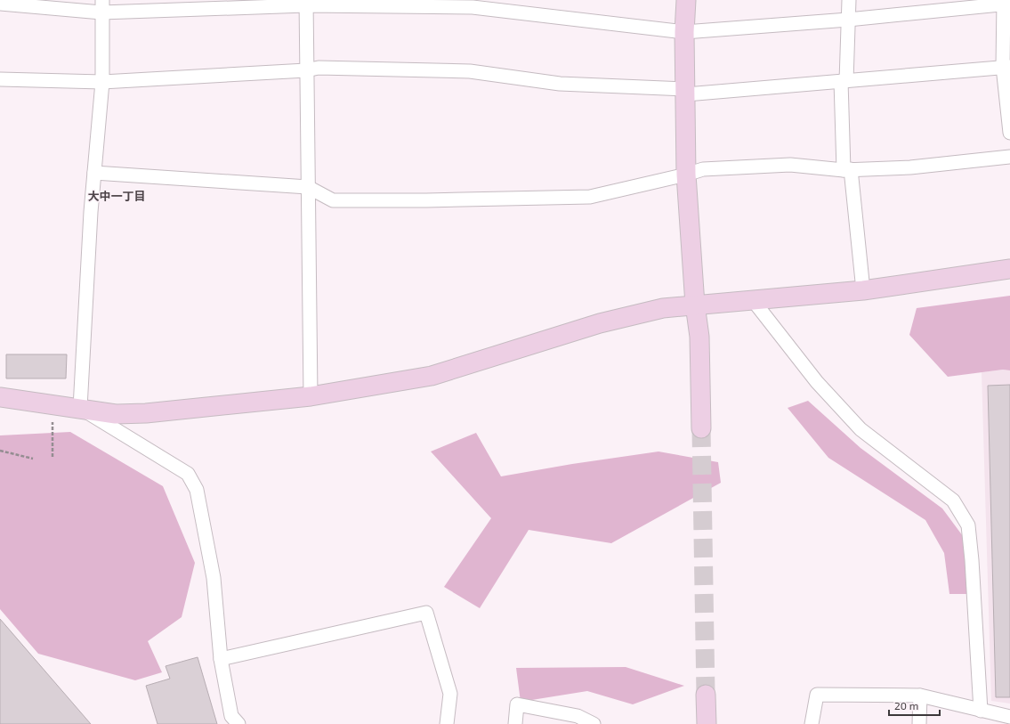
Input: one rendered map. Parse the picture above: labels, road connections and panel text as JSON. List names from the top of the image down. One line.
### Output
{"districts":["大中一丁目"],"scale_bar":"20 m"}
